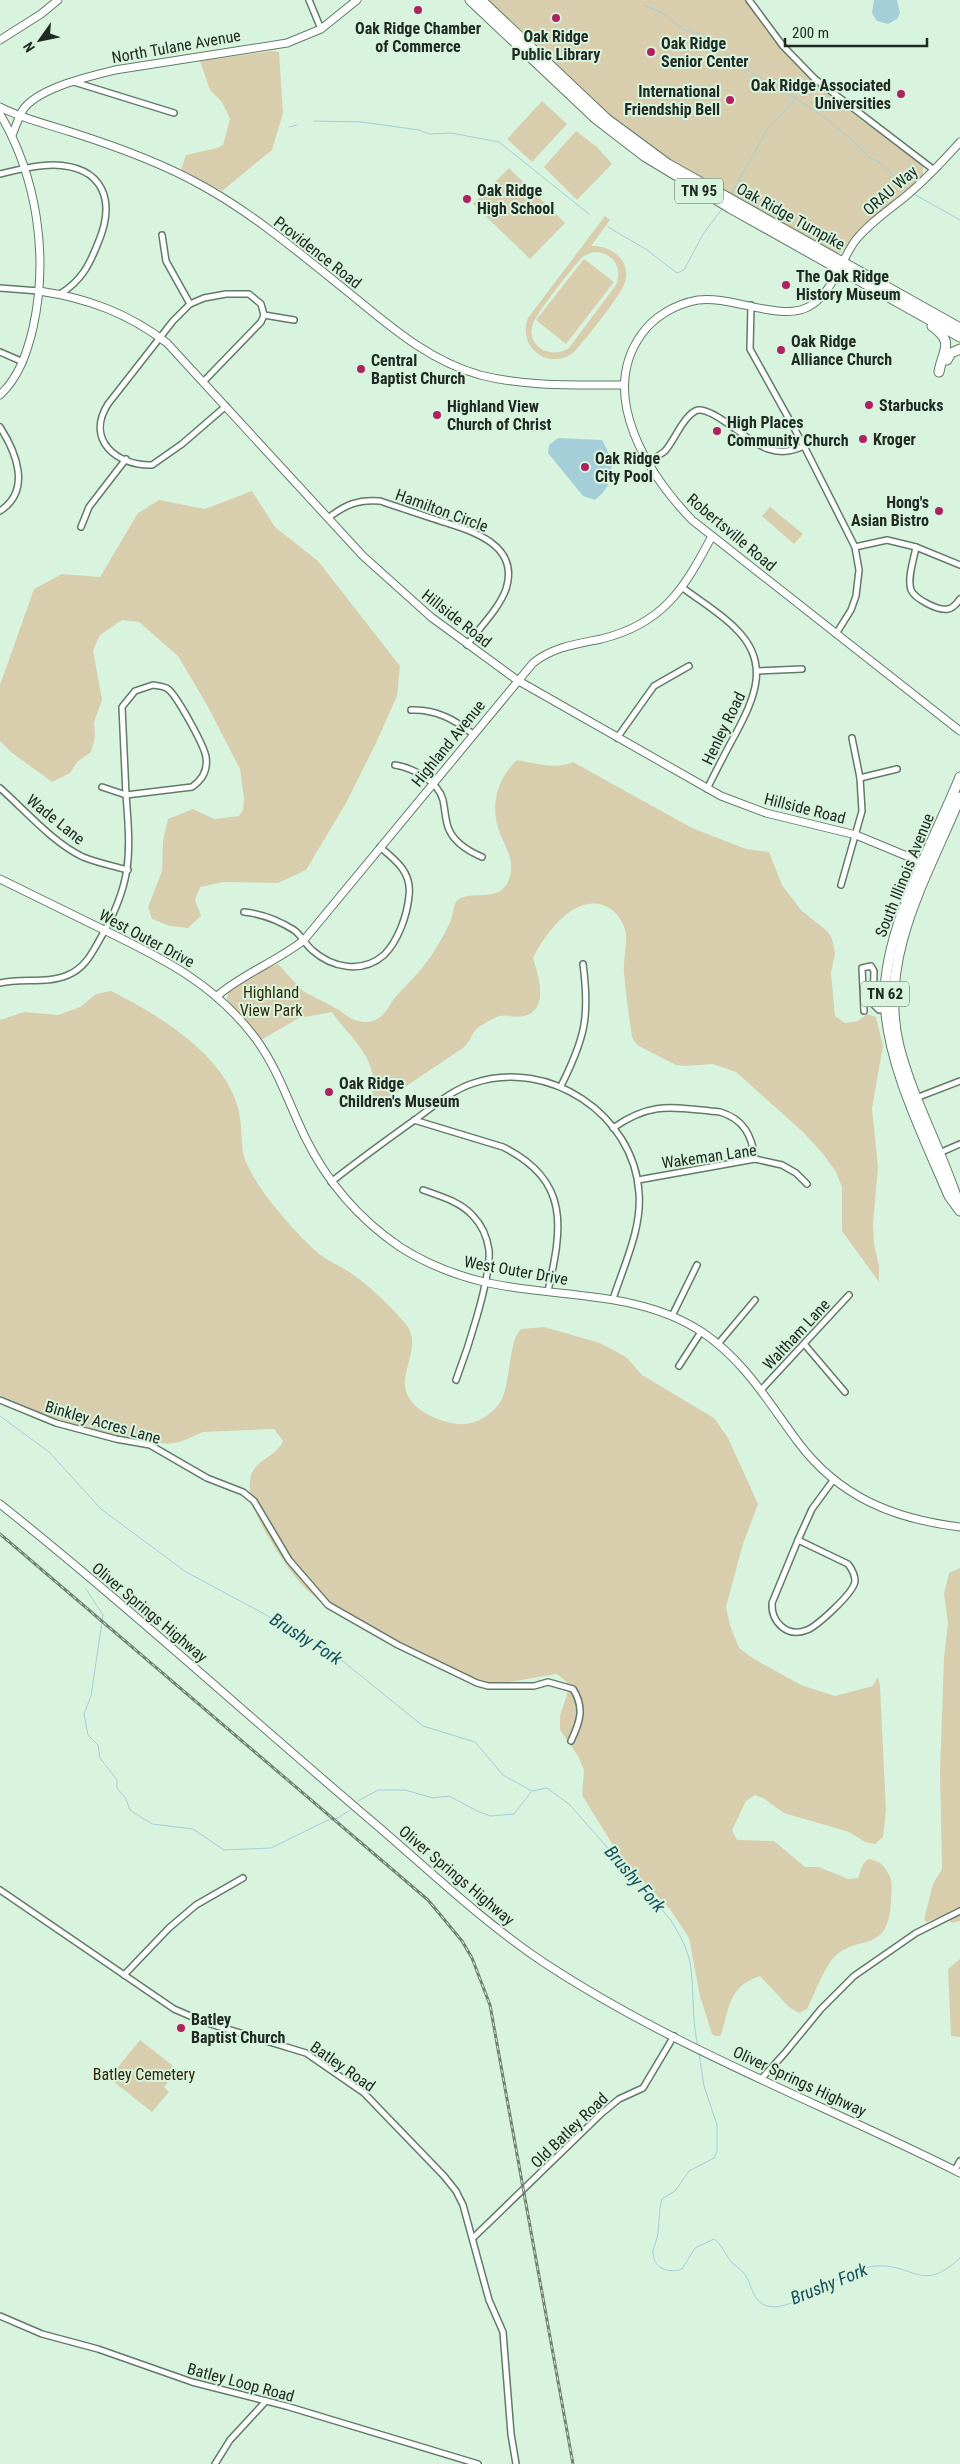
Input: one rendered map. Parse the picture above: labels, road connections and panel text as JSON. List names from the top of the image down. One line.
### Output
{"streets":{"highway":["TN 95","Oak Ridge Turnpike","South Illinois Avenue","TN 62"],"street":["North Tulane Avenue","ORAU Way","Providence Road","Hamilton Circle","Robertsville Road","Hillside Road","Henley Road","Highland Avenue","Wade Lane","West Outer Drive","Wakeman Lane","Waltham Lane","Binkley Acres Lane","Oliver Springs Highway","Batley Road","Old Batley Road","Batley Loop Road"]},"crossings":[["North Tulane Avenue","Providence Road"],["ORAU Way","Oak Ridge Turnpike"],["ORAU Way","Robertsville Road"],["Oak Ridge Turnpike","Robertsville Road"],["Providence Road","Robertsville Road"],["Hamilton Circle","Hillside Road"],["Robertsville Road","Highland Avenue"],["Hillside Road","Henley Road"],["Hillside Road","Highland Avenue"],["Hillside Road","South Illinois Avenue"],["Hillside Road","TN 62"],["Henley Road","Highland Avenue"],["Highland Avenue","West Outer Drive"],["South Illinois Avenue","TN 62"],["West Outer Drive","Waltham Lane"],["Oliver Springs Highway","Old Batley Road"],["Batley Road","Old Batley Road"]],"water":["Brushy Fork"],"parks":["Highland View Park","Batley Cemetery"],"places":["Oak Ridge Chamber of Commerce","Oak Ridge Public Library","Oak Ridge Senior Center","Oak Ridge Associated Universities","International Friendship Bell","Oak Ridge High School","The Oak Ridge History Museum","Oak Ridge Alliance Church","Central Baptist Church","Starbucks","Highland View Church of Christ","High Places Community Church","Kroger","Oak Ridge City Pool","Hong's Asian Bistro","Oak Ridge Children's Museum","Batley Baptist Church"],"scale_bar":"200 m","north":"bottom left"}
